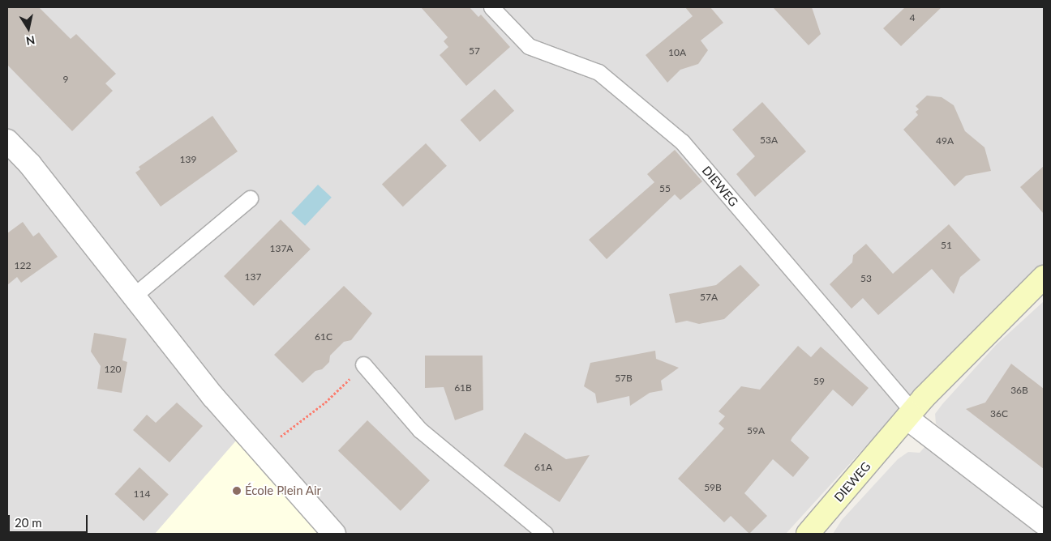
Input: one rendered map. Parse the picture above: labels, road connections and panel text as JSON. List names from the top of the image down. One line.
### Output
{"streets":{"street":["DIEWEG"]},"places":["École Plein Air"],"house_numbers":["4","57","10A","9","53A","49A","139","55","51","137A","122","137","53","57A","61C","120","57B","59","61B","36B","36C","59A","61A","59B","114"],"scale_bar":"20 m","north":"bottom"}
